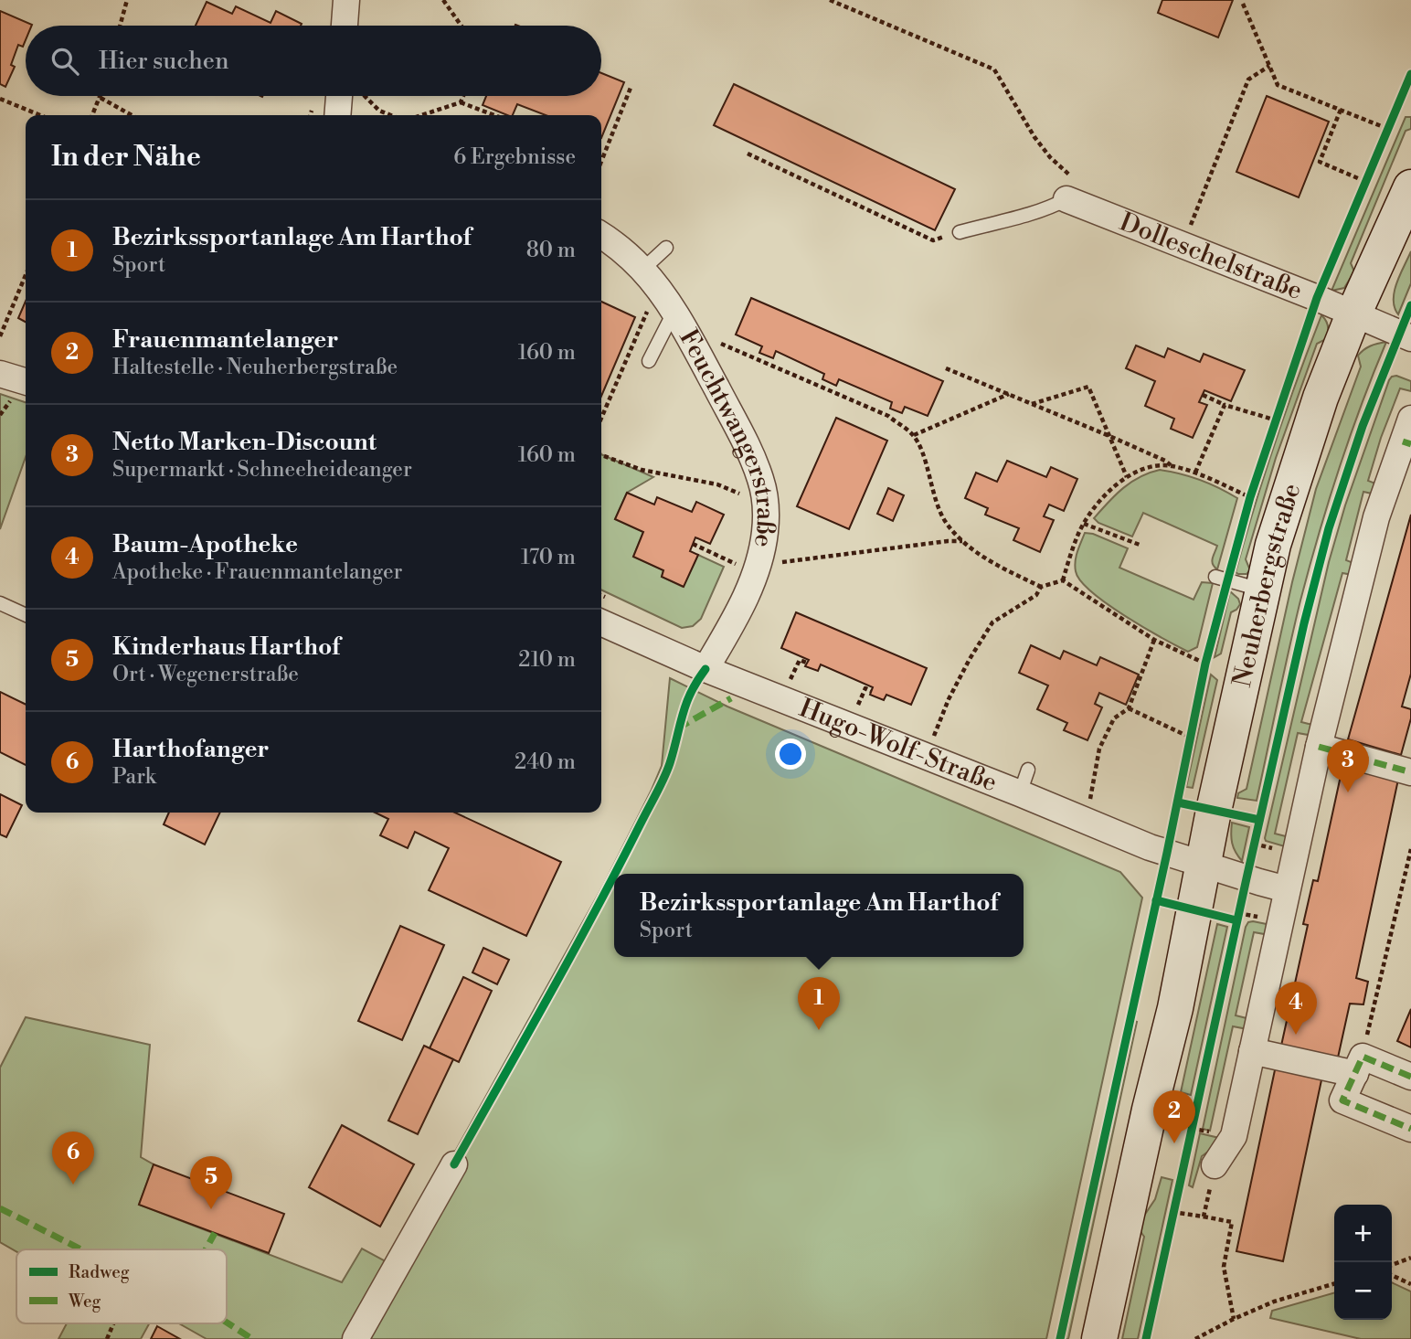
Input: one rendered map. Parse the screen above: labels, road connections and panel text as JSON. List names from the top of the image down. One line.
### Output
{"streets":{"main road":["Neuherbergstraße"],"street":["Dolleschelstraße","Feuchtwangerstraße","Hugo-Wolf-Straße"]},"crossings":[["Dolleschelstraße","Neuherbergstraße"],["Feuchtwangerstraße","Hugo-Wolf-Straße"],["Neuherbergstraße","Hugo-Wolf-Straße"]],"legend":["Radweg","Weg"],"page":{"search":"Hier suchen","heading":["In der Nähe","6 Ergebnisse"],"list":[{"mark":"1","name":"Bezirkssportanlage Am Harthof","note":"Sport","value":"80 m"},{"mark":"2","name":"Frauenmantelanger","note":"Haltestelle · Neuherbergstraße","value":"160 m"},{"mark":"3","name":"Netto Marken-Discount","note":"Supermarkt · Schneeheideanger","value":"160 m"},{"mark":"4","name":"Baum-Apotheke","note":"Apotheke · Frauenmantelanger","value":"170 m"},{"mark":"5","name":"Kinderhaus Harthof","note":"Ort · Wegenerstraße","value":"210 m"},{"mark":"6","name":"Harthofanger","note":"Park","value":"240 m"}],"pins":["3","1","4","2","6","5"],"popup":["Bezirkssportanlage Am Harthof","Sport"],"map_buttons":["+","−"]}}
